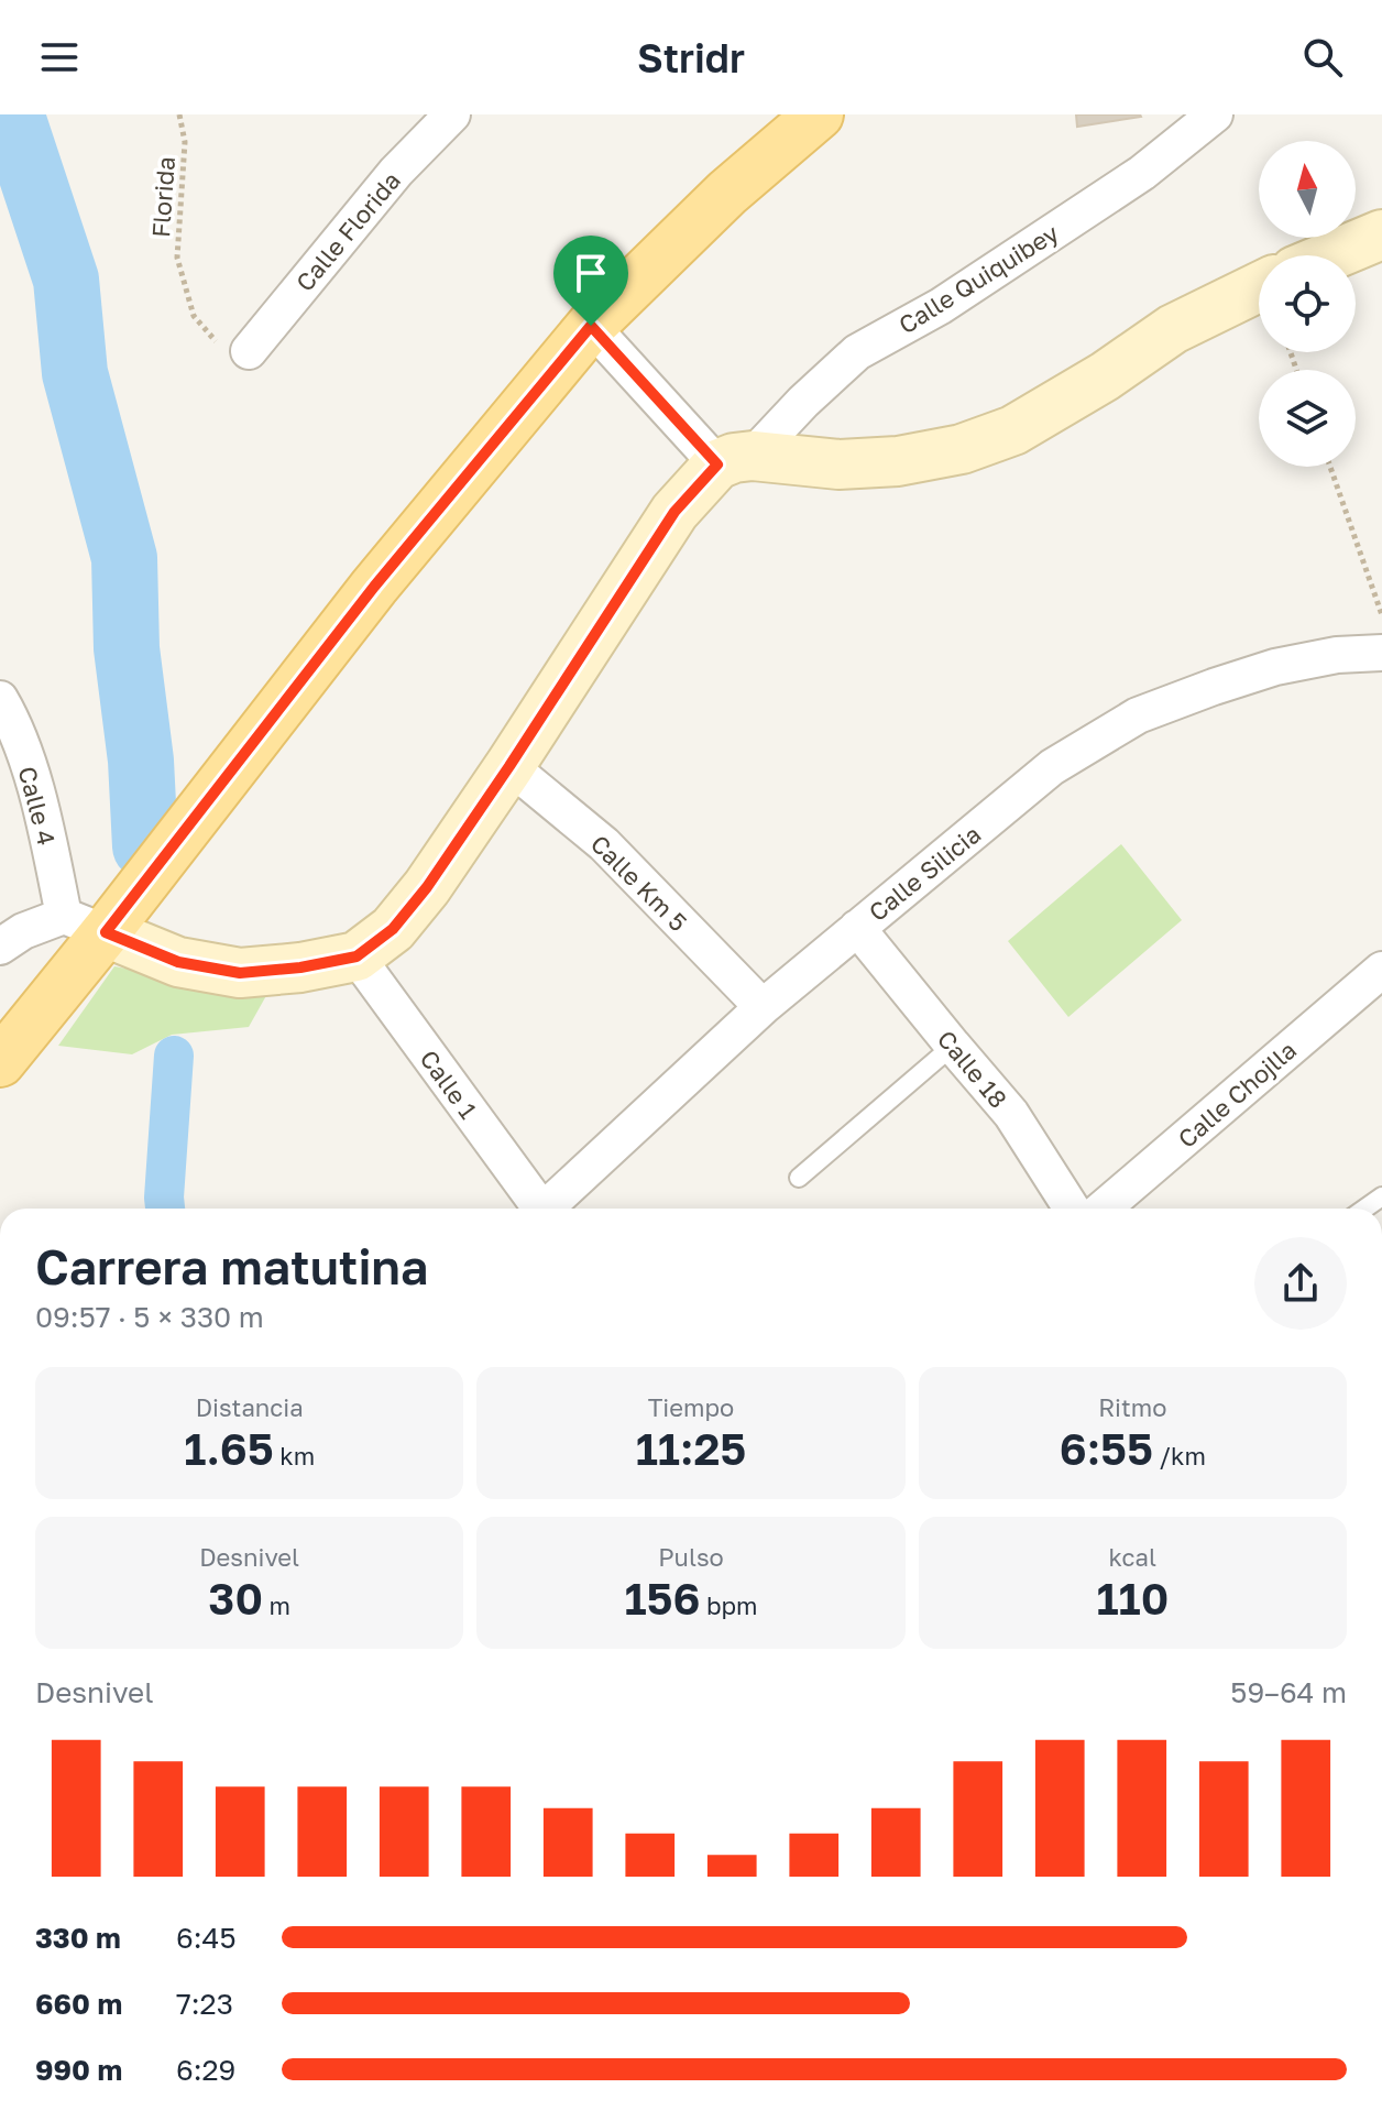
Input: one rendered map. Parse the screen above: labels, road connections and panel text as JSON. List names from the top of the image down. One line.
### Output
{"streets":{"street":["Calle Florida","Calle Quiquibey","Calle 4","Calle Silicia","Calle Km 5","Calle 18","Calle 1","Calle Chojlla"],"path":["Florida"]},"crossings":[["Florida","Calle Florida"],["Calle Silicia","Calle Km 5"],["Calle Silicia","Calle 18"]],"north":"top","page":{"header":"Stridr","heading":["Carrera matutina","09:57 · 5 × 330 m"],"stats":[["Distancia","1.65 km"],["Tiempo","11:25"],["Ritmo","6:55 /km"],["Desnivel","30 m"],["Pulso","156 bpm"],["kcal","110"]],"chart":["Desnivel","59–64 m"],"list":[{"name":"330 m","note":"6:45"},{"name":"660 m","note":"7:23"},{"name":"990 m","note":"6:29"}]}}
